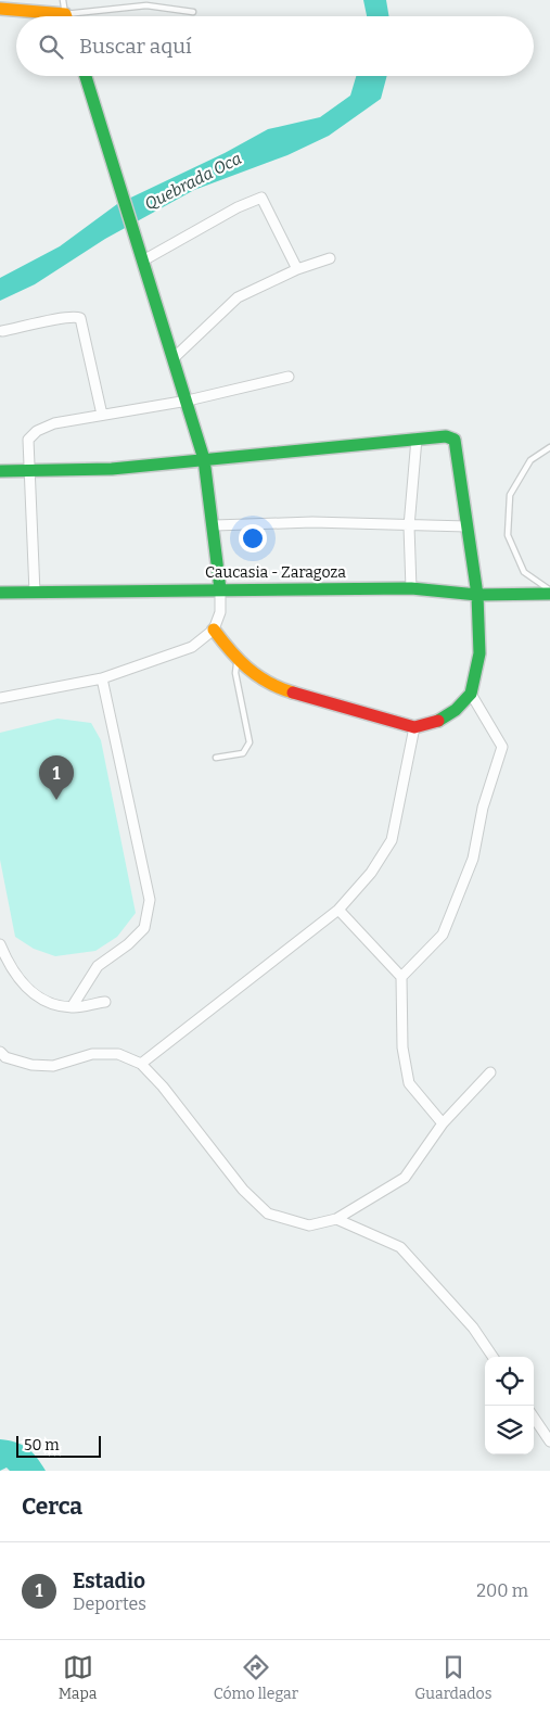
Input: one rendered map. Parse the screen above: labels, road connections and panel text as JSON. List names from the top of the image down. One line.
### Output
{"streets":{"street":["Caucasia - Zaragoza"]},"water":["Quebrada Oca"],"scale_bar":"50 m","page":{"search":"Buscar aquí","pins":"1","scale":"50 m","heading":"Cerca","list":[{"mark":"1","name":"Estadio","note":"Deportes","value":"200 m"}],"nav":["Mapa","Cómo llegar","Guardados"]}}
